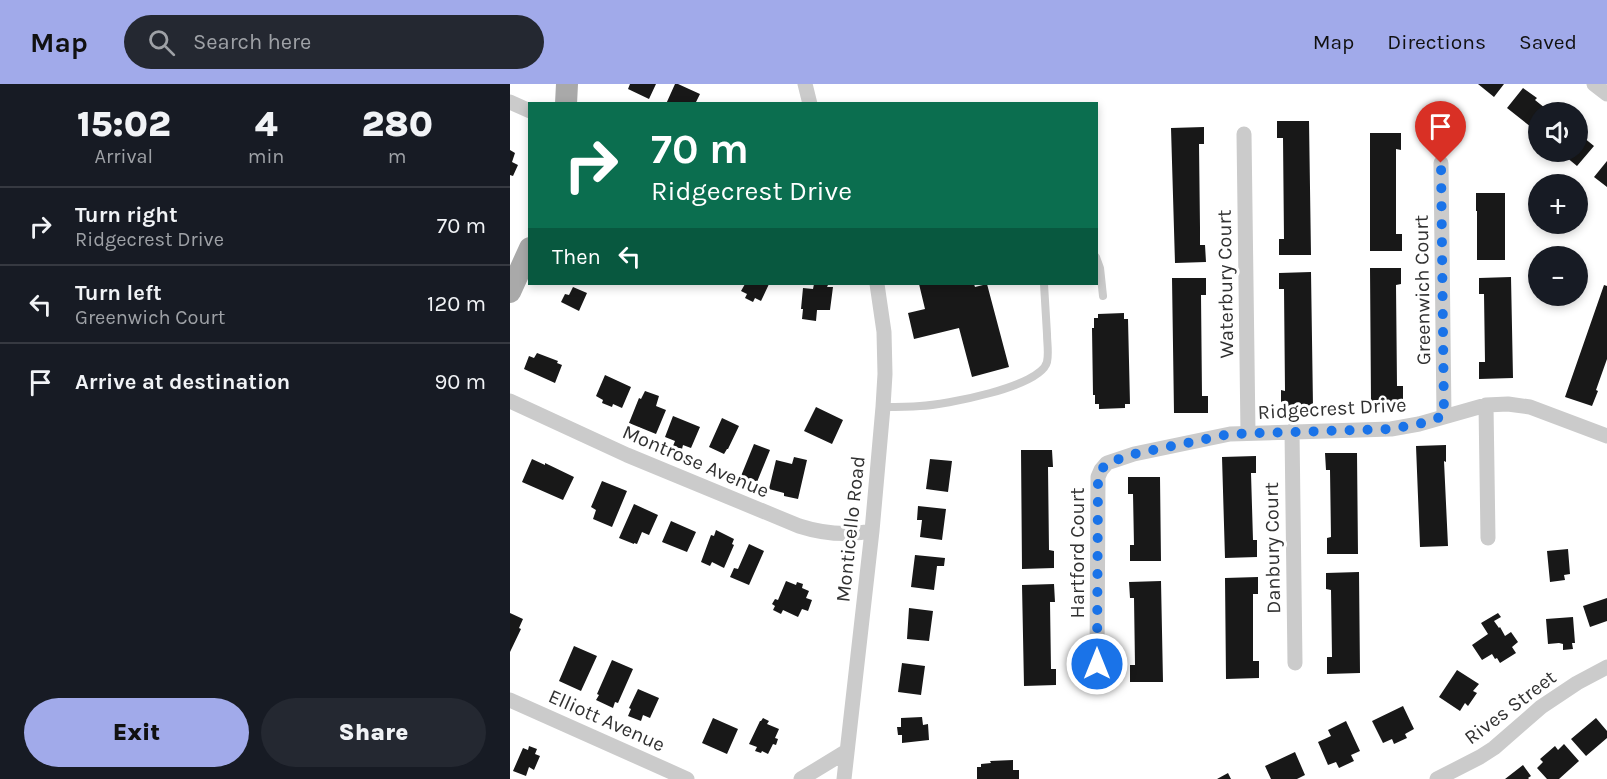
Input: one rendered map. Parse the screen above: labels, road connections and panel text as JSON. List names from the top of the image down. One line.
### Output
{"streets":{"street":["Waterbury Court","Greenwich Court","Ridgecrest Drive","Montrose Avenue","Monticello Road","Danbury Court","Hartford Court","Rives Street","Elliott Avenue"]},"crossings":[["Waterbury Court","Ridgecrest Drive"],["Greenwich Court","Ridgecrest Drive"],["Ridgecrest Drive","Danbury Court"],["Ridgecrest Drive","Hartford Court"],["Montrose Avenue","Monticello Road"]],"page":{"header":"Map","search":"Search here","nav":["Map","Directions","Saved"],"eta":["15:02","Arrival","4","min","280","m"],"map_buttons":["+","−"],"turn":["70 m","Ridgecrest Drive"],"list":[{"name":"Turn right","note":"Ridgecrest Drive","value":"70 m"},{"name":"Turn left","note":"Greenwich Court","value":"120 m"},{"name":"Arrive at destination","value":"90 m"}],"then":"Then","buttons":["Exit","Share"]}}
